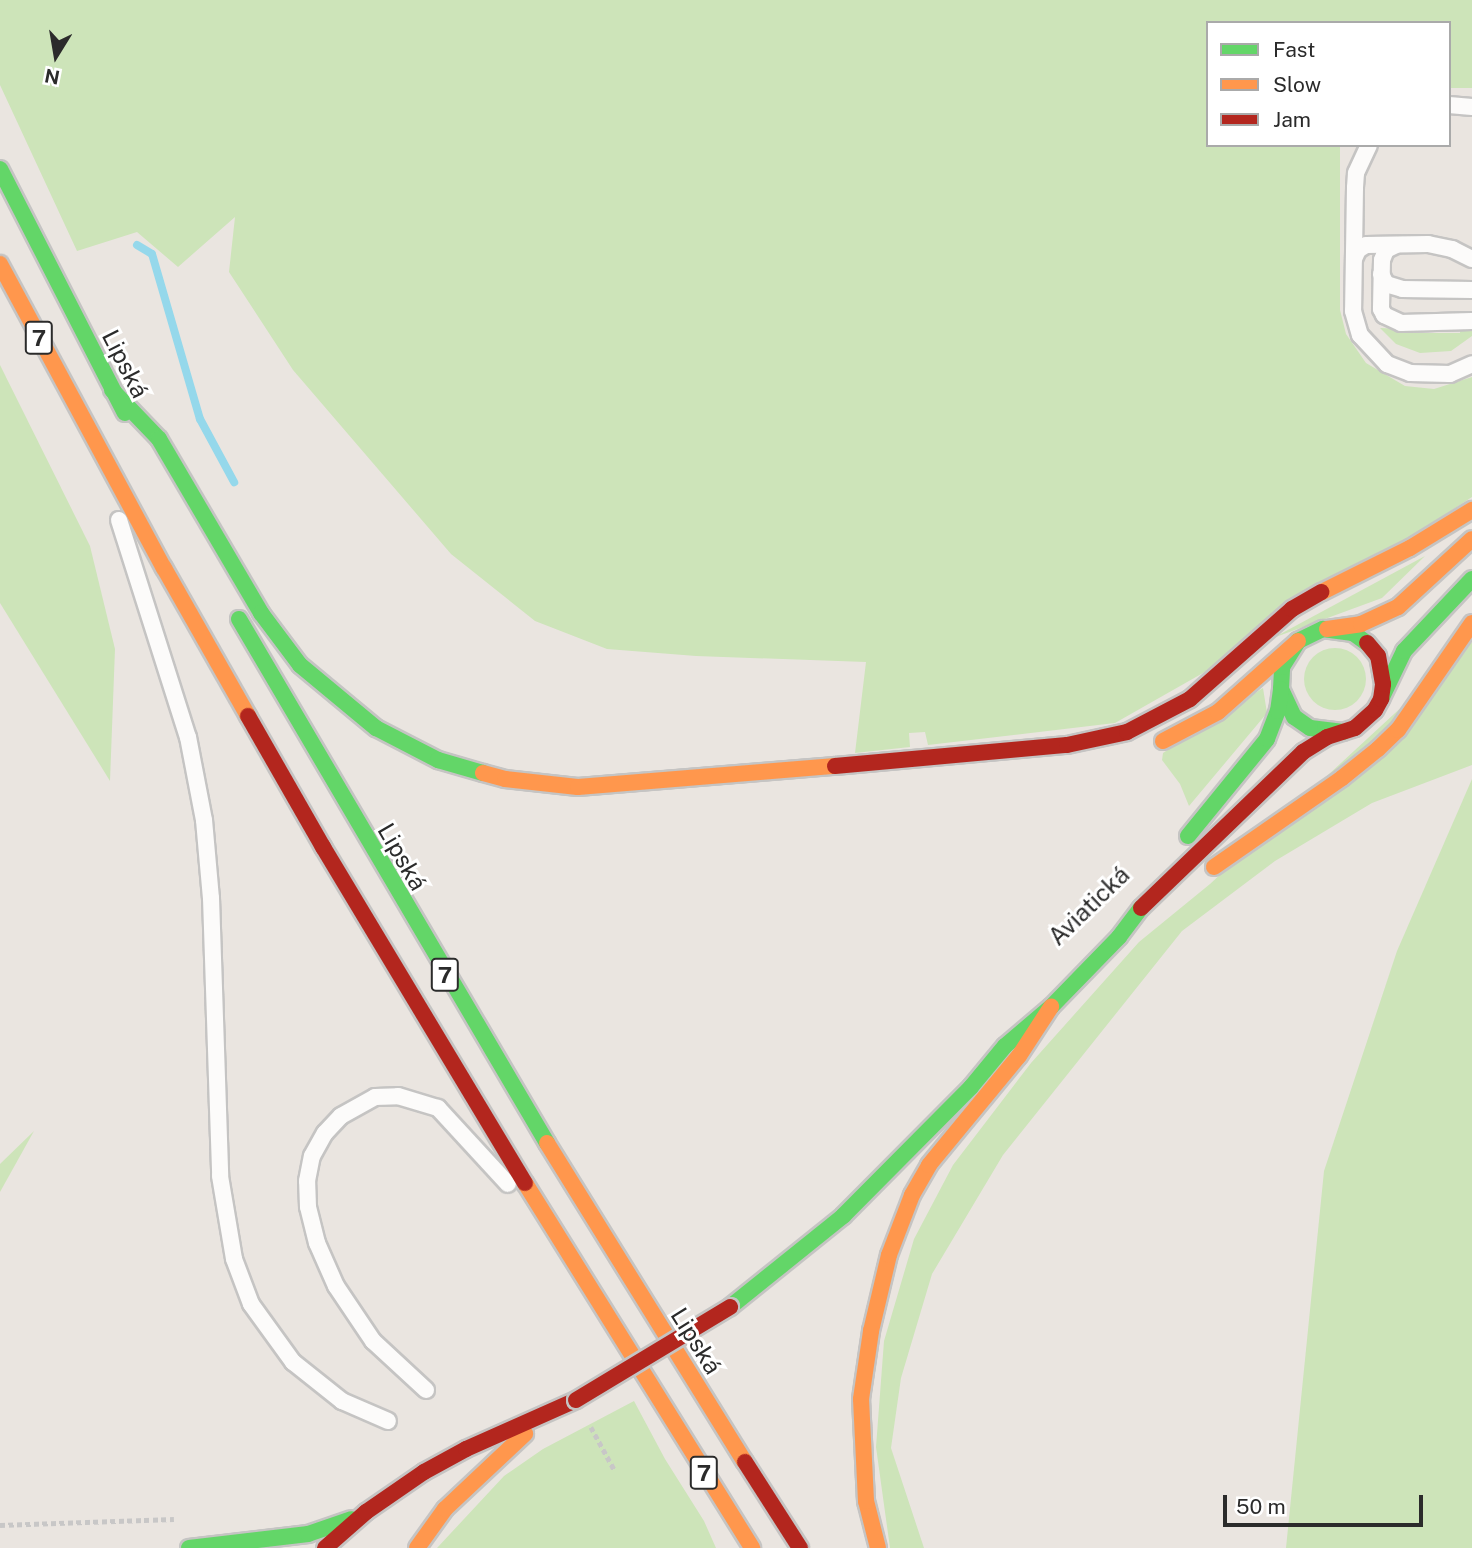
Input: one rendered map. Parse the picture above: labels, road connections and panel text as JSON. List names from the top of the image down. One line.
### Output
{"streets":{"main road":["7","Lipská","Aviatická"]},"legend":["Fast","Slow","Jam"],"scale_bar":"50 m","north":"bottom"}
